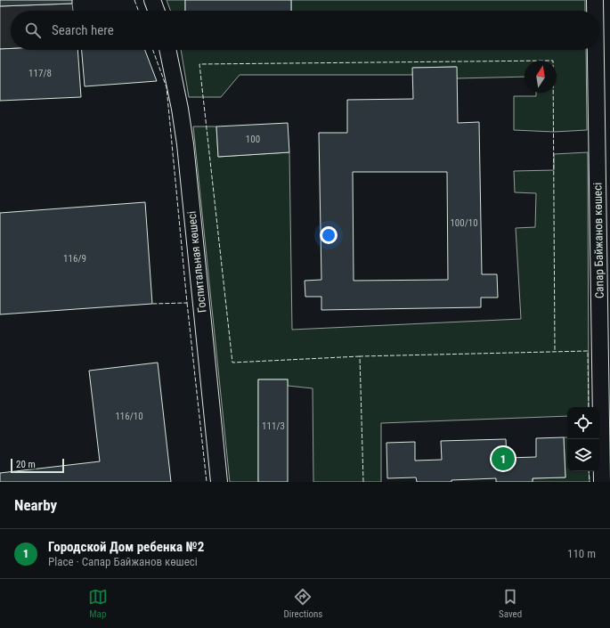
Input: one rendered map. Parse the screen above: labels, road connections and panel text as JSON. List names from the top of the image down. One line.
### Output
{"streets":{"street":["Сапар Байжанов көшесі","Госпитальная көшесі"]},"house_numbers":["117/8","100","100/10","116/9","116/10","111/3"],"scale_bar":"20 m","north":"top","page":{"search":"Search here","pins":"1","scale":"20 m","heading":"Nearby","list":[{"mark":"1","name":"Городской Дом ребенка №2","note":"Place · Сапар Байжанов көшесі","value":"110 m"}],"nav":["Map","Directions","Saved"]}}
